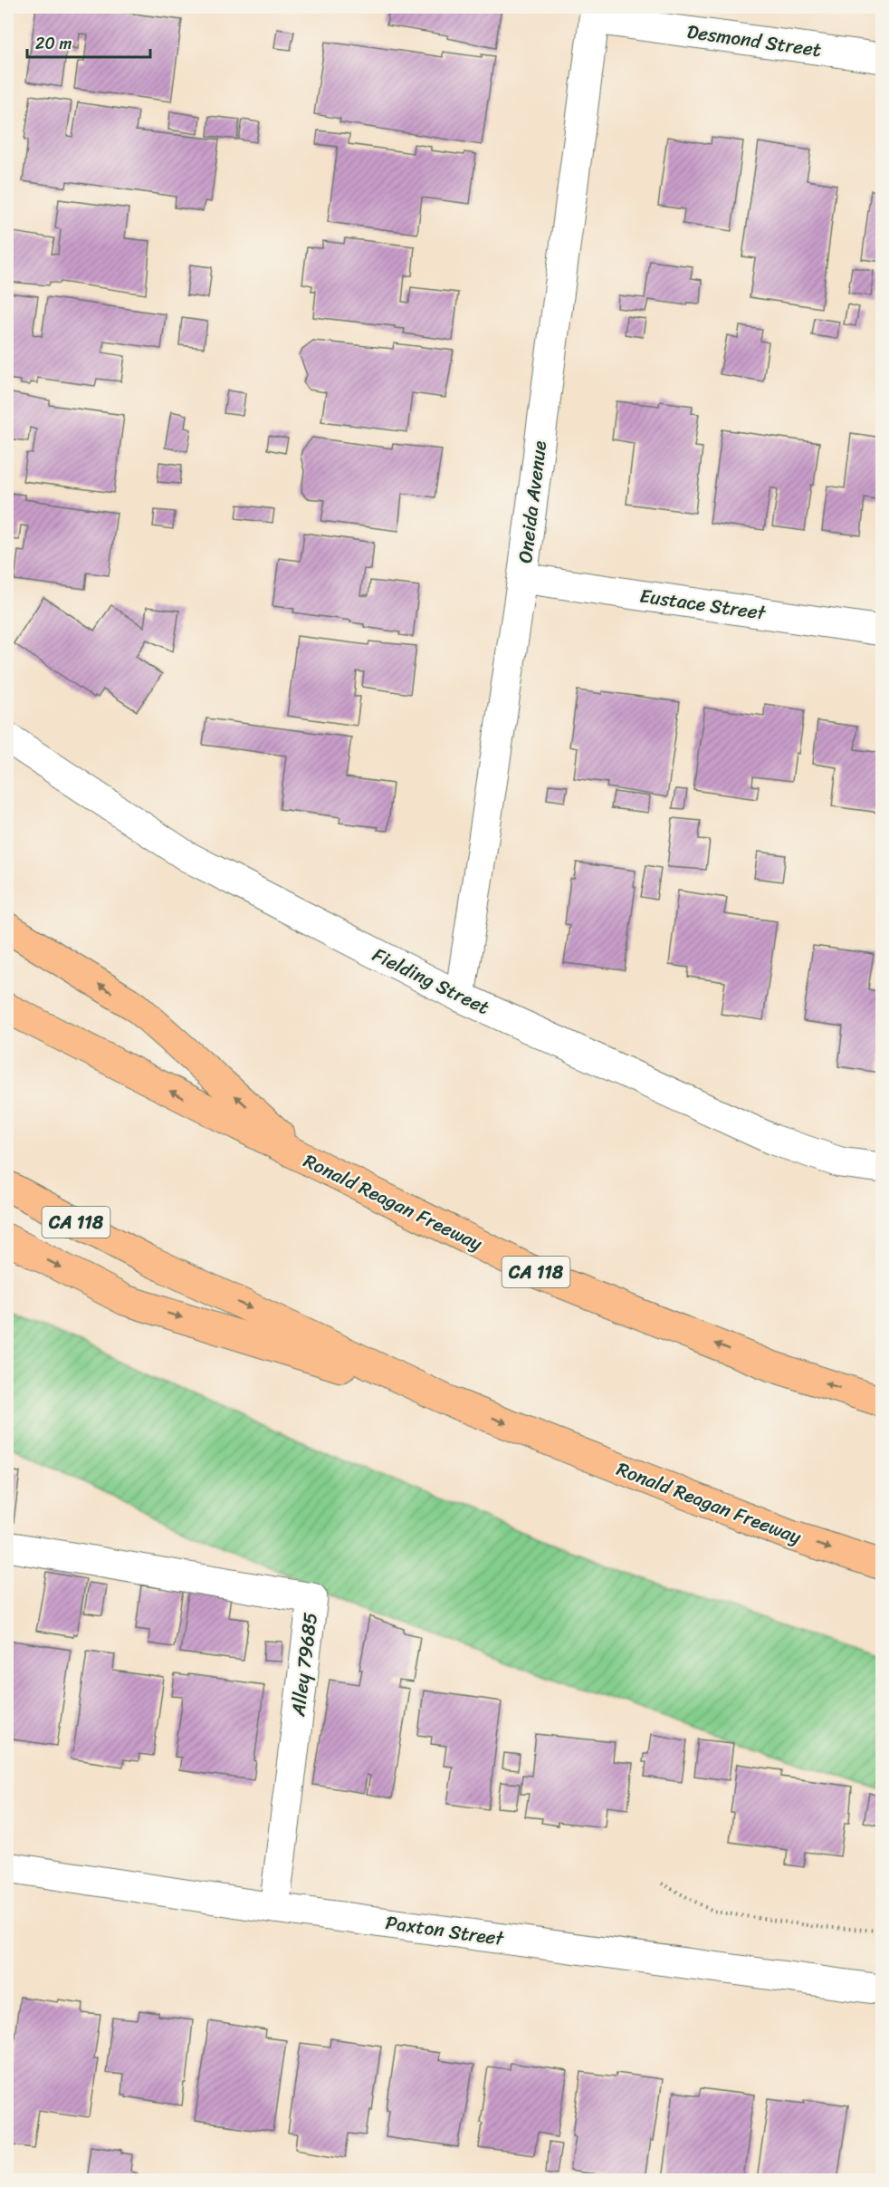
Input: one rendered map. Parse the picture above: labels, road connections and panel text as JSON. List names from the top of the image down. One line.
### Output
{"streets":{"highway":["Ronald Reagan Freeway","CA 118"],"street":["Desmond Street","Oneida Avenue","Eustace Street","Fielding Street","Alley 79685","Paxton Street"]},"crossings":[["Desmond Street","Oneida Avenue"],["Oneida Avenue","Eustace Street"],["Oneida Avenue","Fielding Street"],["Alley 79685","Paxton Street"]],"scale_bar":"20 m"}
